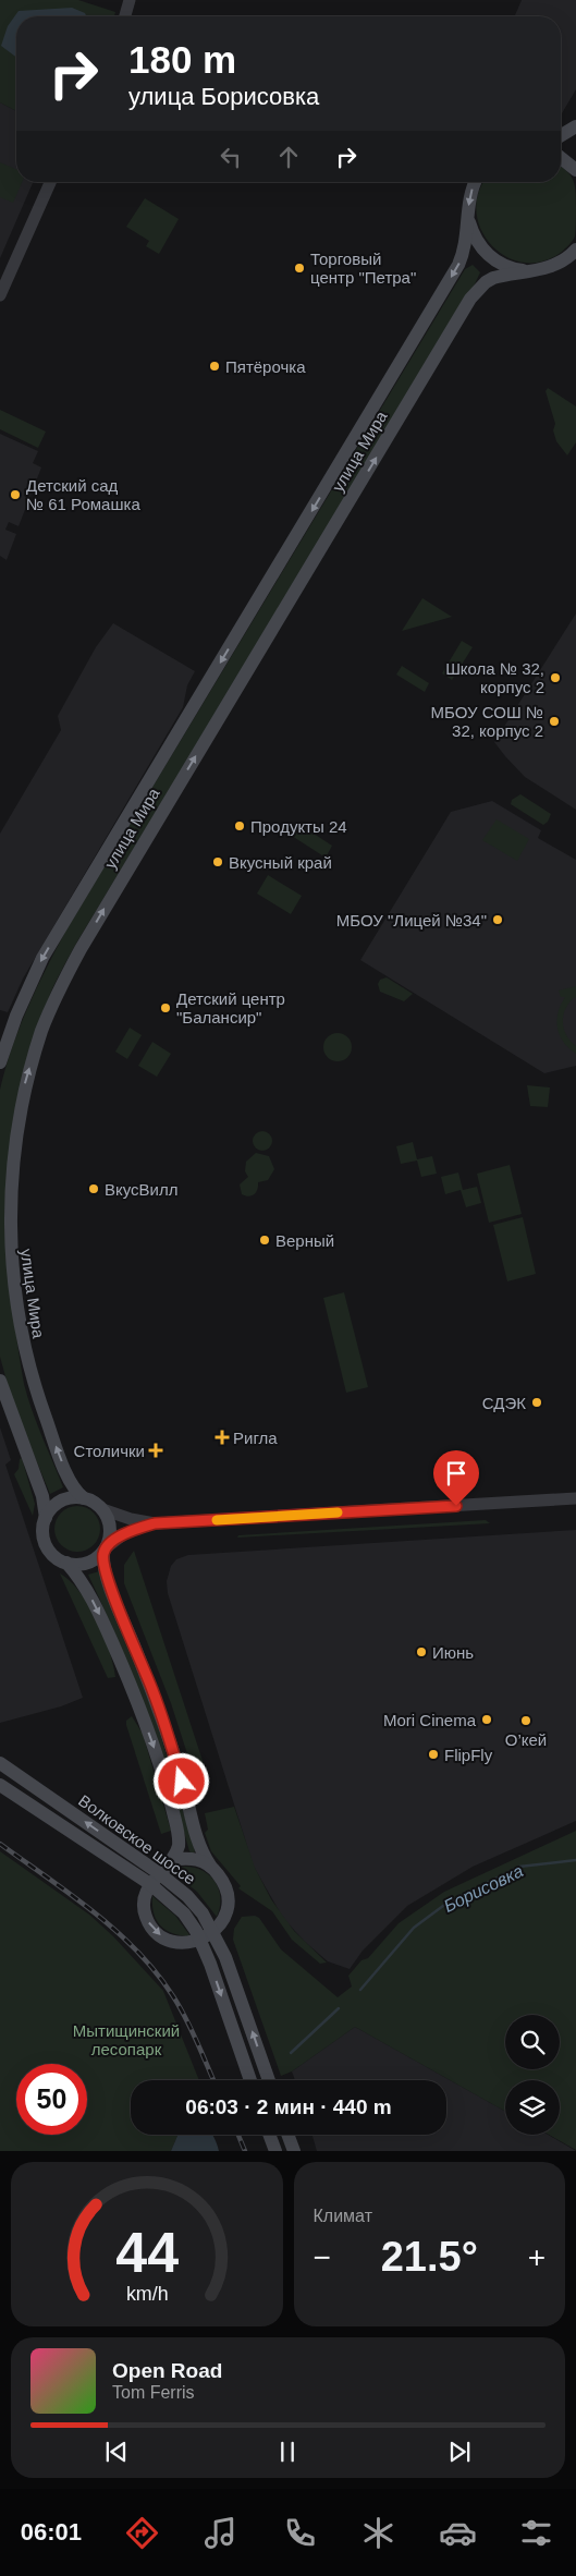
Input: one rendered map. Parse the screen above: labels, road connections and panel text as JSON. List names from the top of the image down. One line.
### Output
{"streets":{"main road":["улица Мира","Волковское шоссе"]},"water":["Борисовка"],"parks":["Мытищинский лесопарк"],"places":{"other":["Торговый центр \"Петра\"","Пятёрочка","Детский сад № 61 Ромашка","Школа № 32, корпус 2","МБОУ СОШ № 32, корпус 2","Продукты 24","Вкусный край","МБОУ \"Лицей №34\"","Детский центр \"Балансир\"","ВкусВилл","Верный","СДЭК","Июнь","Mori Cinema","О’кей","FlipFly"],"health":["Ригла","Столички"]},"page":{"turn":["180 m","улица Борисовка"],"limit":"50","trip":"06:03 · 2 мин · 440 m","tile":"Климат","heat":["−","21.5°","+"],"song":["Open Road","Tom Ferris"],"tabs":"06:01","gauge":["44","km/h"]}}
